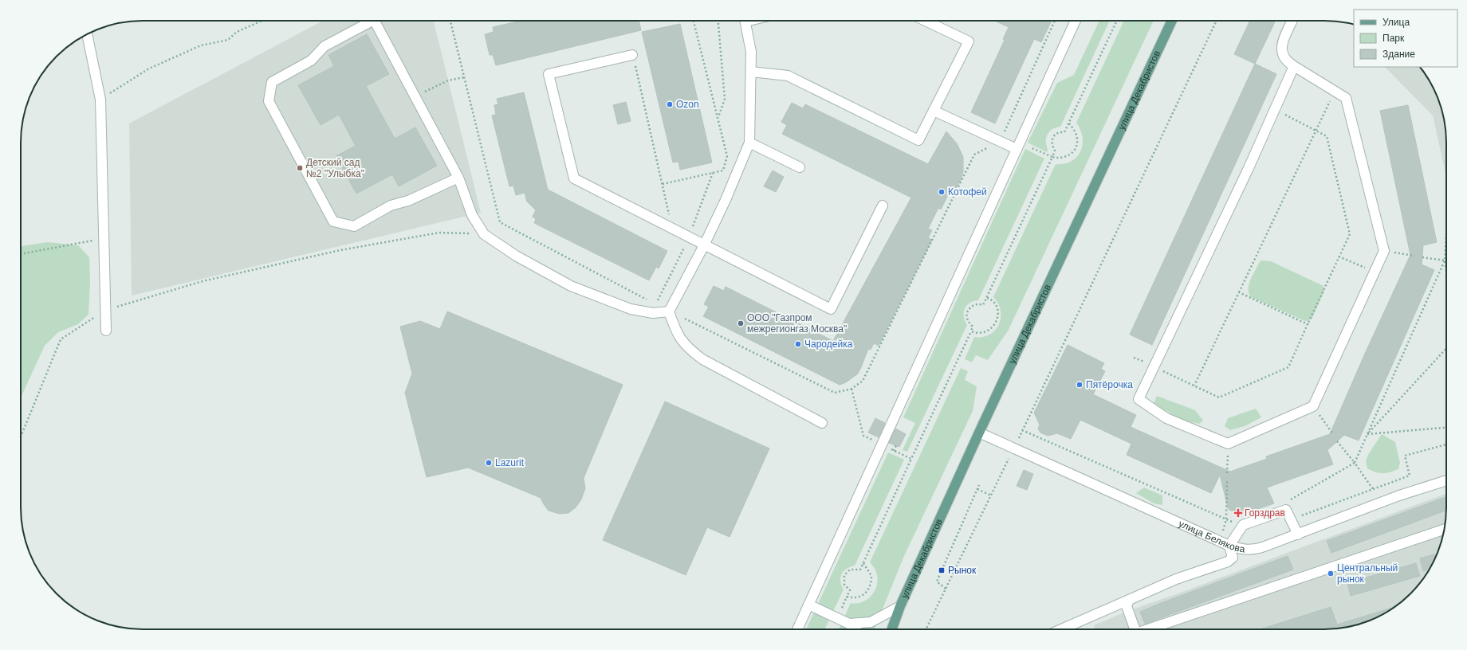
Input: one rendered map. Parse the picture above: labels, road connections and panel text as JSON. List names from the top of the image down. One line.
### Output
{"streets":{"main road":["улица Декабристов"],"street":["улица Белякова"]},"crossings":[["улица Декабристов","улица Белякова"]],"places":{"other":["Ozon","Детский сад №2 \"Улыбка\"","Котофей","ООО \"Газпром межрегионгаз Москва\"","Чародейка","Пятёрочка","Lazurit","Центральный рынок"],"health":["Горздрав"],"transit":["Рынок"]},"legend":["Улица","Парк","Здание"]}
